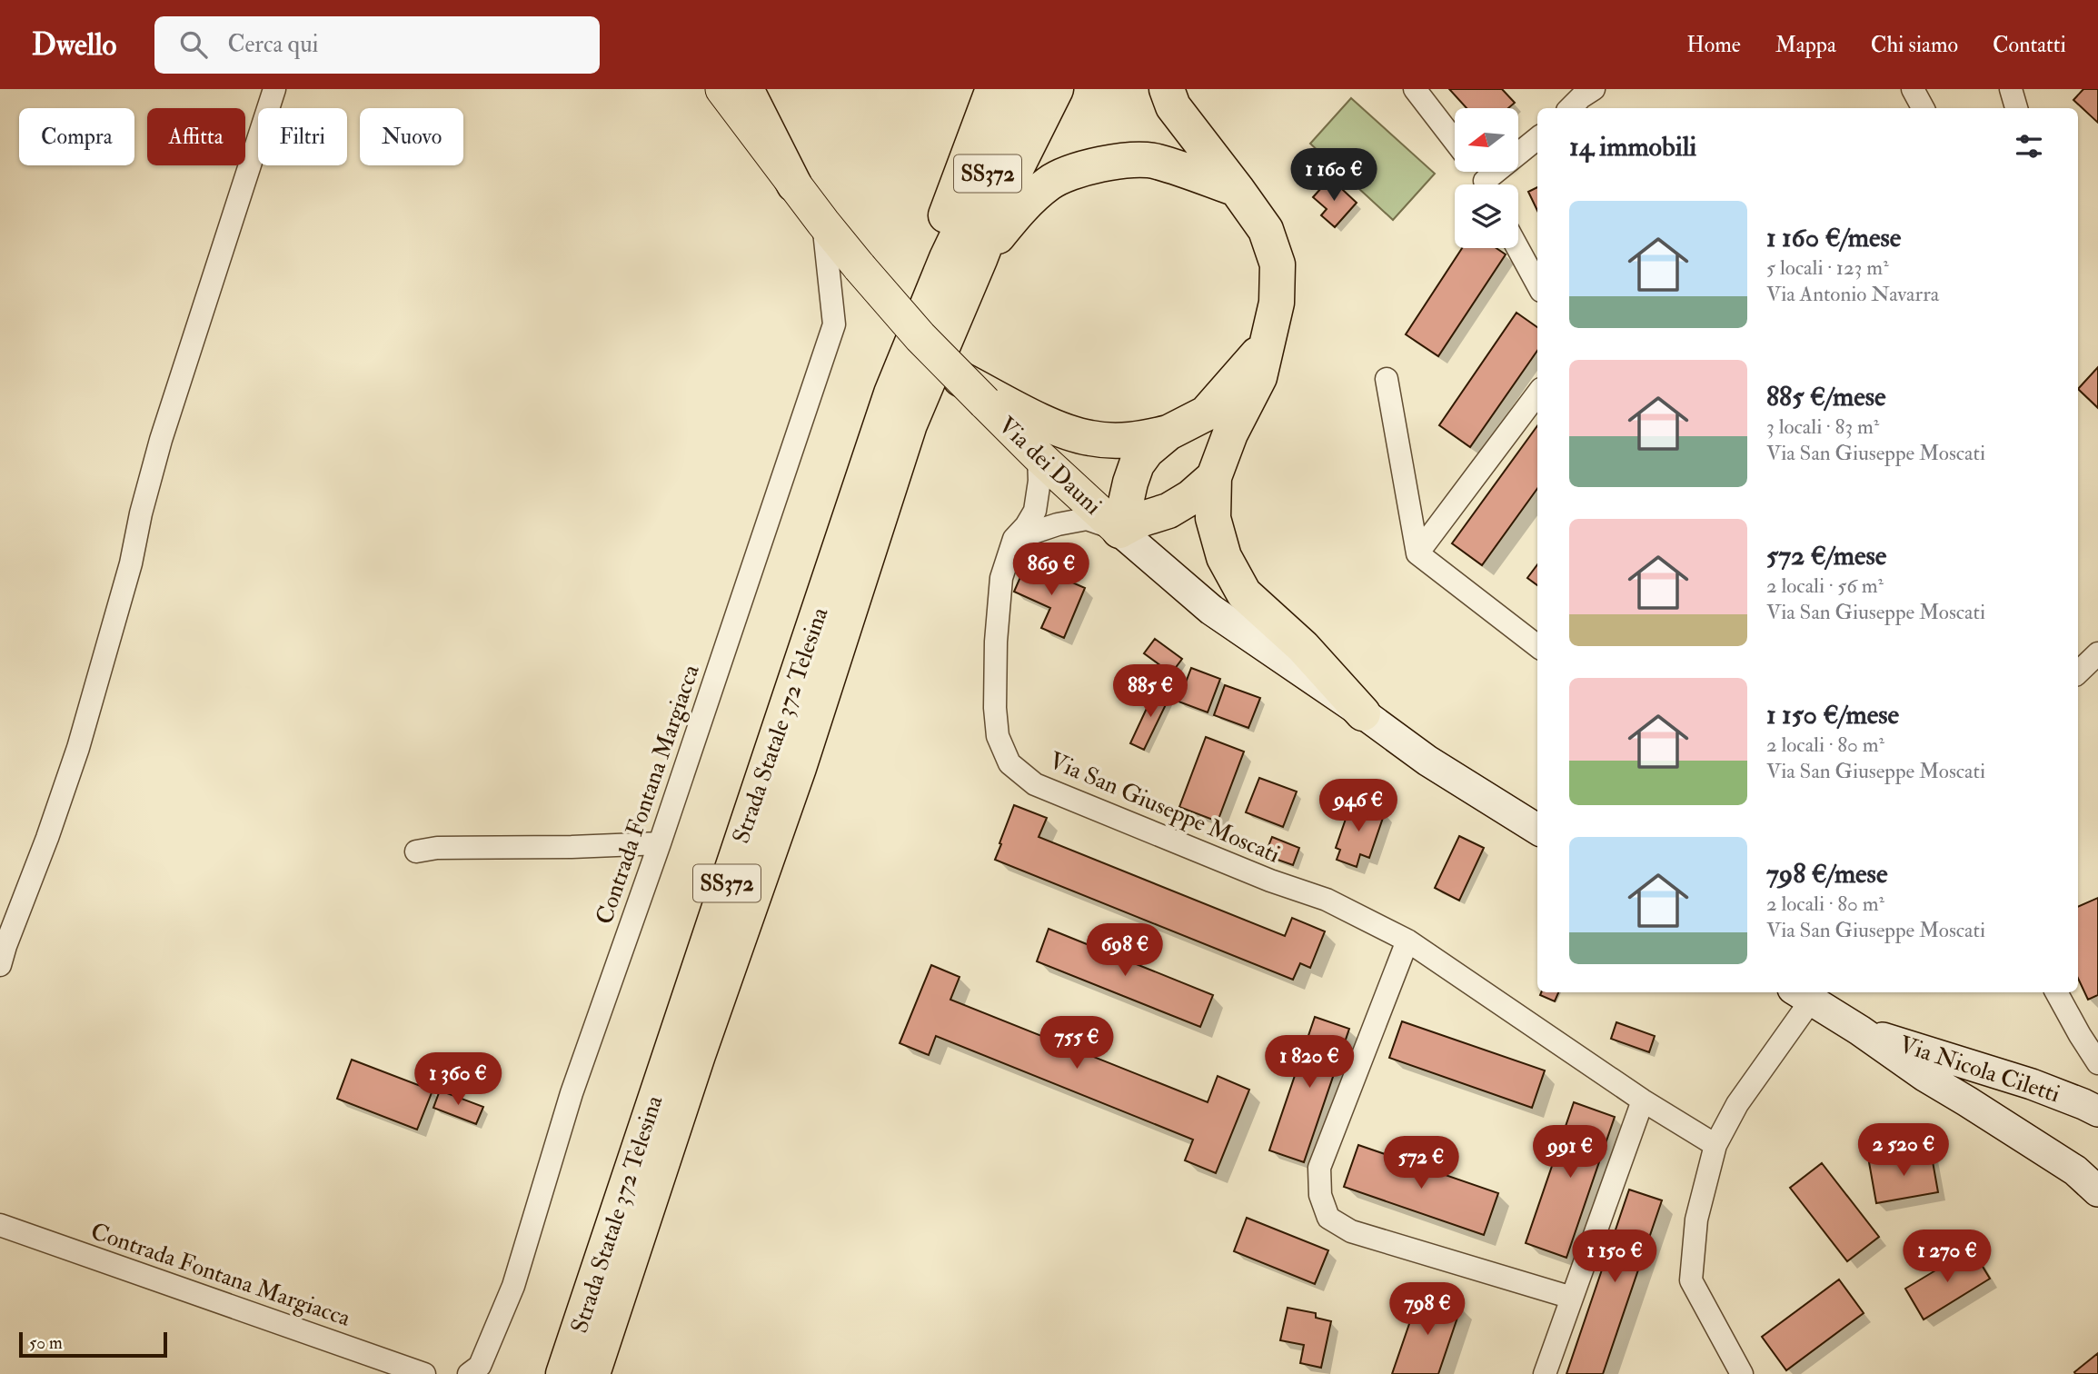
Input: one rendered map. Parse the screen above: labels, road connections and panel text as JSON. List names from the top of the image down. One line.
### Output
{"streets":{"highway":["SS372","Strada Statale 372 Telesina"],"main road":["Via dei Dauni","Via Nicola Ciletti"],"street":["Contrada Fontana Margiacca","Via San Giuseppe Moscati"]},"crossings":[["Via dei Dauni","Contrada Fontana Margiacca"],["Via dei Dauni","Via San Giuseppe Moscati"]],"scale_bar":"50 m","north":"left","page":{"header":"Dwello","search":"Cerca qui","nav":["Home","Mappa","Chi siamo","Contatti"],"chip":["Compra","Affitta","Filtri","Nuovo"],"heading":"14 immobili","price":["1 160 €","869 €","885 €","946 €","698 €","755 €","1 820 €","1 360 €","2 520 €","991 €","572 €","1 150 €","1 270 €","798 €"],"list":[{"name":"1 160 €/mese","note":"5 locali · 123 m² · Via Antonio Navarra"},{"name":"885 €/mese","note":"3 locali · 83 m² · Via San Giuseppe Moscati"},{"name":"572 €/mese","note":"2 locali · 56 m² · Via San Giuseppe Moscati"},{"name":"1 150 €/mese","note":"2 locali · 80 m² · Via San Giuseppe Moscati"},{"name":"798 €/mese","note":"2 locali · 80 m² · Via San Giuseppe Moscati"}],"scale":"50 m"}}
